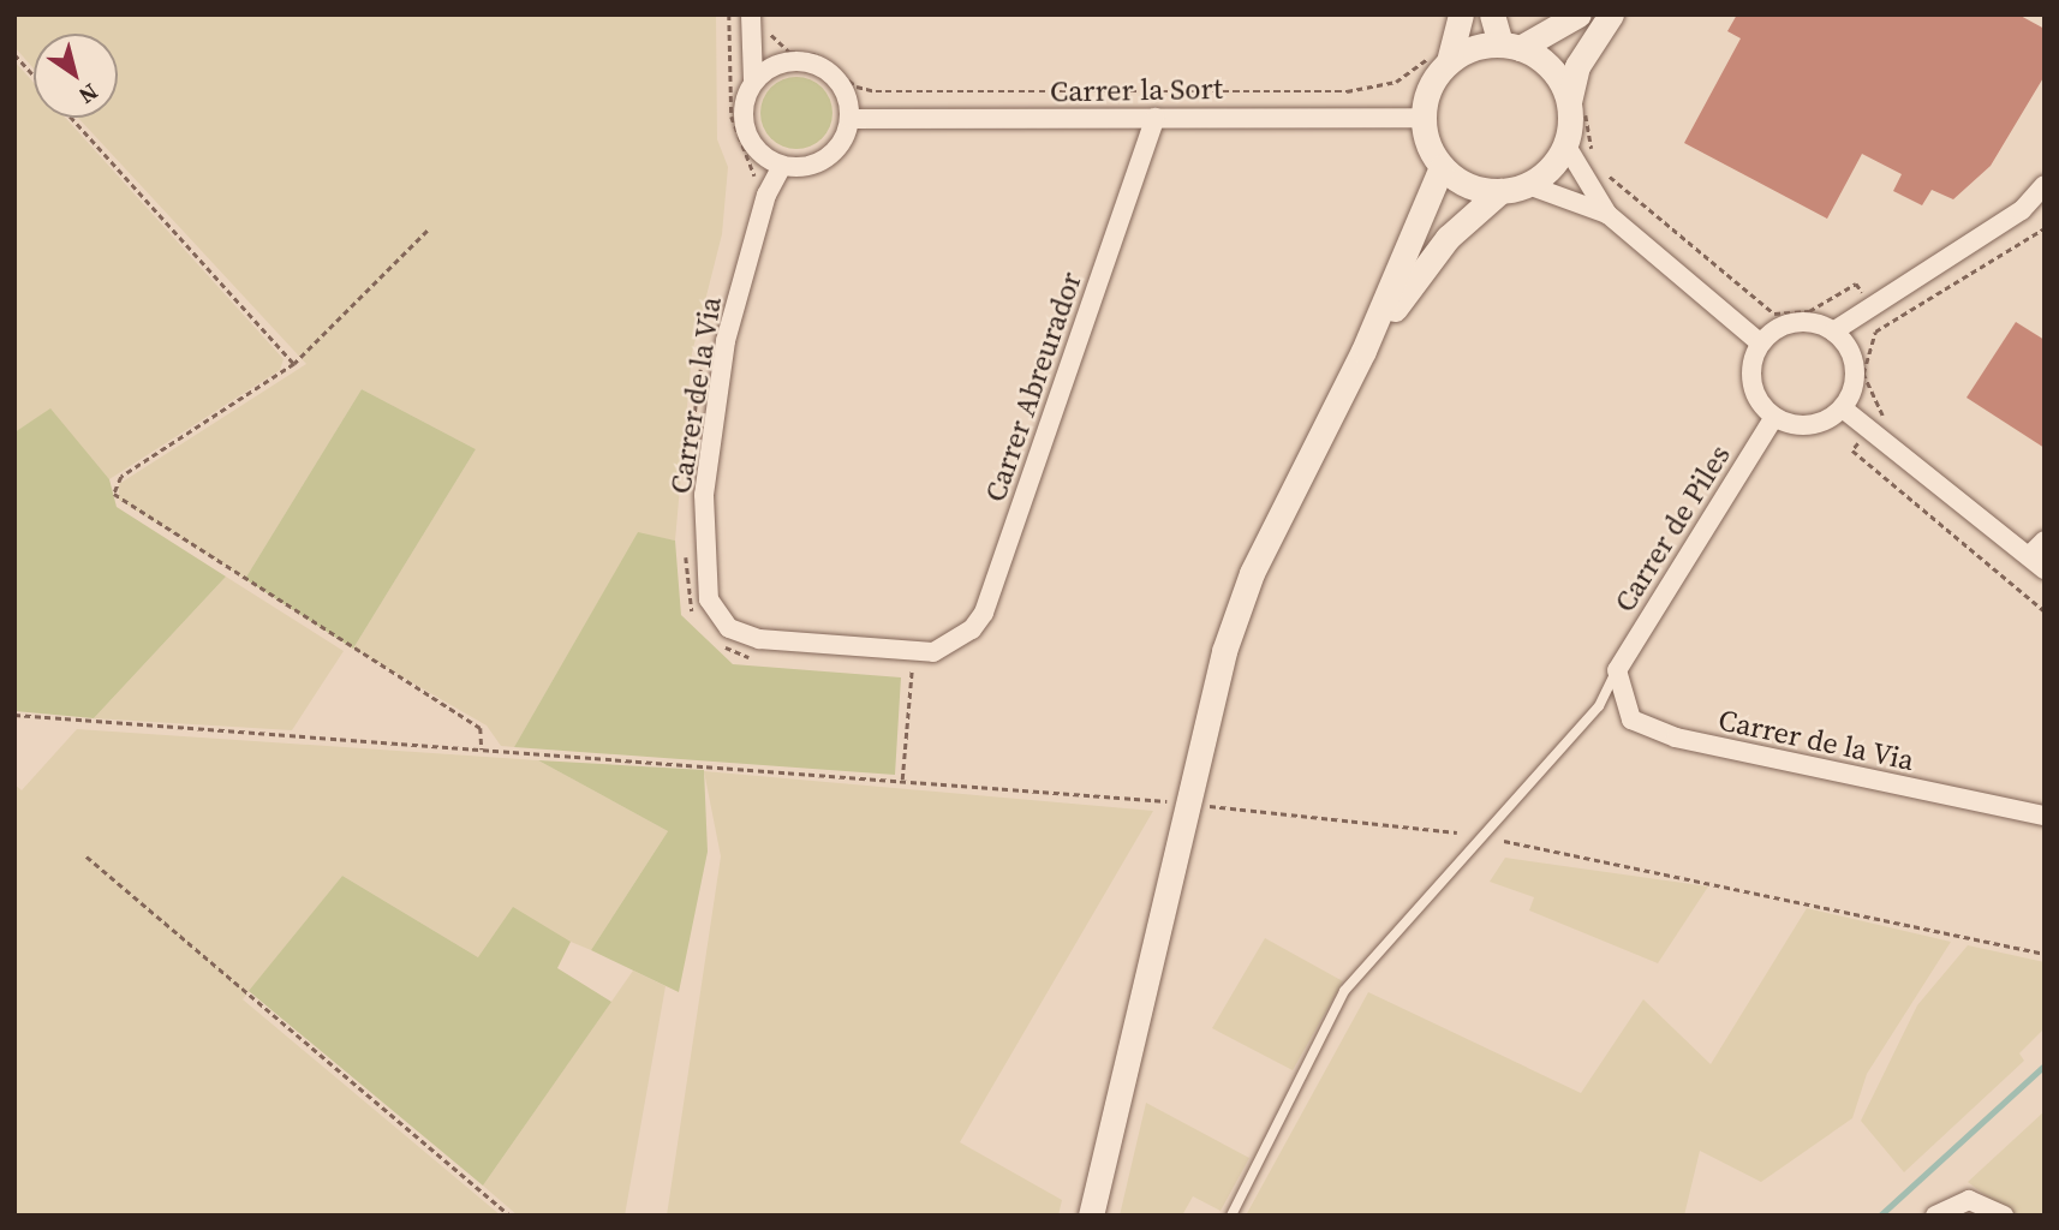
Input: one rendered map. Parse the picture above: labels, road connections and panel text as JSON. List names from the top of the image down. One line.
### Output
{"streets":{"street":["Carrer la Sort","Carrer Abreurador","Carrer de la Via","Carrer de Piles"]},"crossings":[["Carrer la Sort","Carrer Abreurador"],["Carrer la Sort","Carrer de la Via"],["Carrer Abreurador","Carrer de la Via"],["Carrer de la Via","Carrer de Piles"]],"north":"bottom right"}
